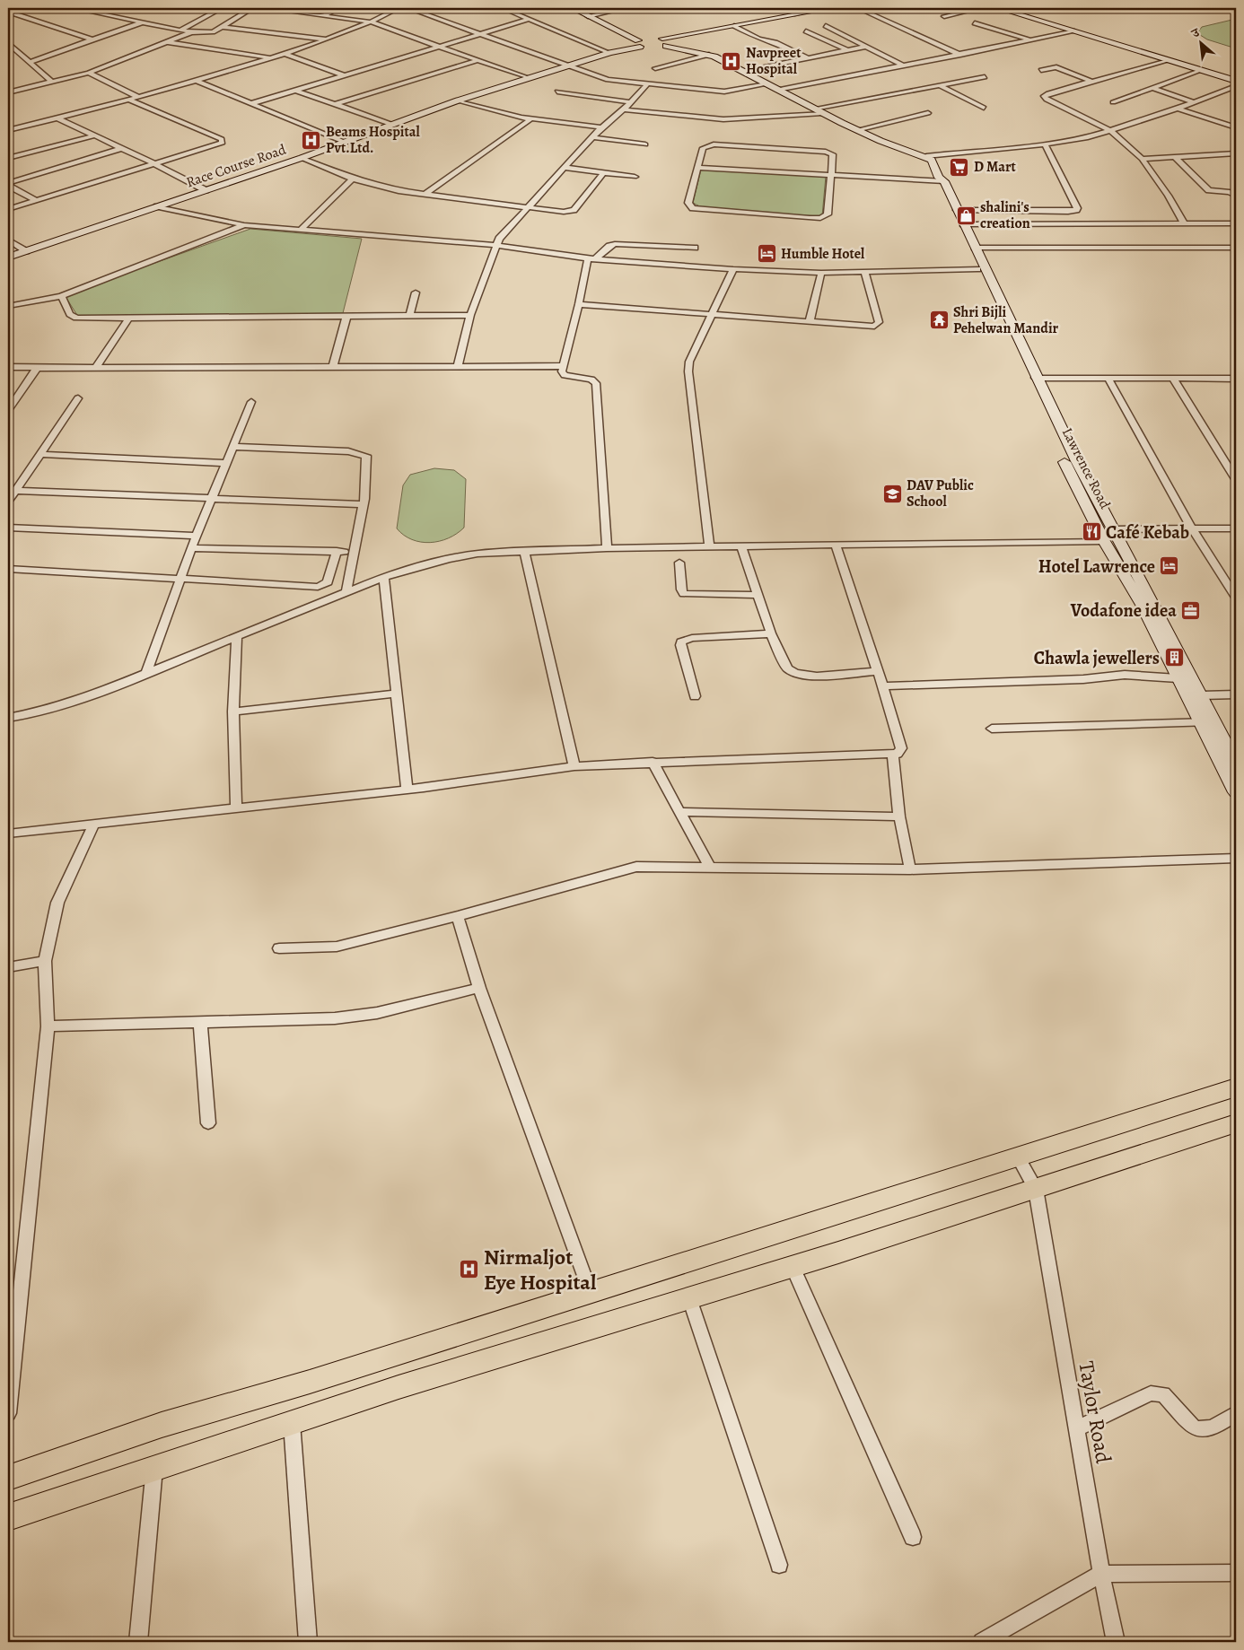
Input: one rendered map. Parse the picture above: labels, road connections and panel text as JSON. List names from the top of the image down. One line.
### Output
{"streets":{"street":["Race Course Road","Lawrence Road","Taylor Road"]},"places":{"hospital":["Navpreet Hospital","Beams Hospital Pvt.Ltd.","Nirmaljot Eye Hospital"],"supermarket":["D Mart"],"shop":["shalini's creation"],"hotel":["Humble Hotel","Hotel Lawrence"],"temple":["Shri Bijli Pehelwan Mandir"],"school or university":["DAV Public School"],"restaurant":["Café Kebab"],"office":["Vodafone idea"],"building":["Chawla jewellers"]},"north":"top left"}
